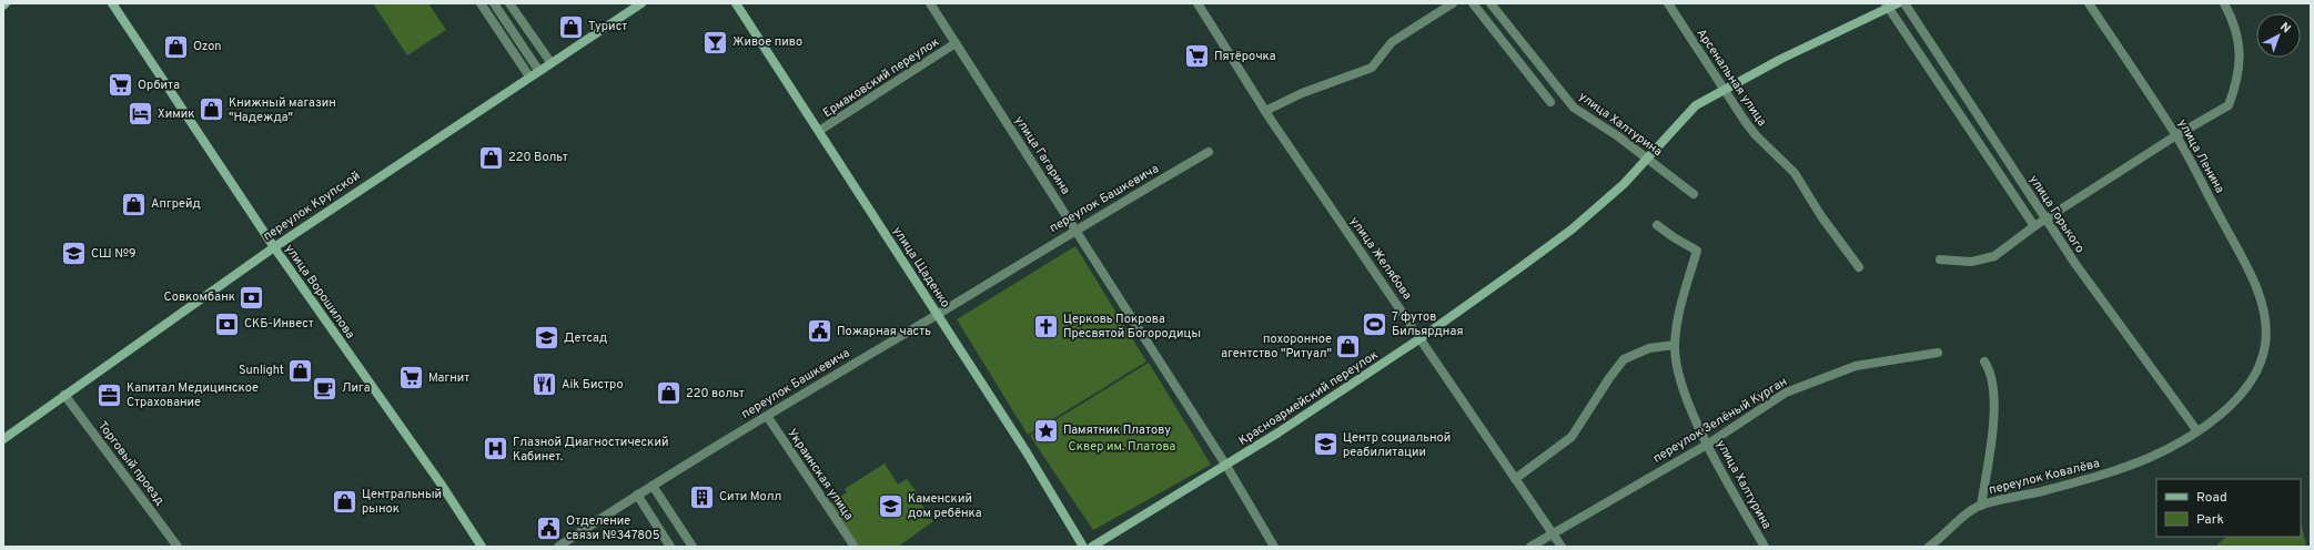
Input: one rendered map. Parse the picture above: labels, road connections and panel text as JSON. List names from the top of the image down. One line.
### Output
{"streets":{"street":["Ермаковский переулок","Арсенальная улица","улица Халтурина","улица Гагарина","улица Ленина","переулок Башкевича","переулок Крупской","улица Горького","улица Желябова","улица Щаденко","улица Ворошилова","Красноармейский переулок","переулок Зелёный Курган","Торговый проезд","Украинская улица","переулок Ковалёва"]},"crossings":[["Ермаковский переулок","улица Гагарина"],["Ермаковский переулок","улица Щаденко"],["Арсенальная улица","Красноармейский переулок"],["улица Халтурина","Красноармейский переулок"],["улица Халтурина","переулок Зелёный Курган"],["улица Гагарина","переулок Башкевича"],["улица Гагарина","Красноармейский переулок"],["улица Ленина","улица Горького"],["улица Ленина","переулок Ковалёва"],["переулок Башкевича","улица Щаденко"],["переулок Башкевича","Украинская улица"],["переулок Крупской","улица Ворошилова"],["переулок Крупской","Торговый проезд"],["улица Горького","Красноармейский переулок"],["улица Горького","переулок Ковалёва"],["улица Желябова","Красноармейский переулок"],["улица Желябова","переулок Зелёный Курган"]],"parks":["Сквер им. Платова"],"places":{"shop":["Турист","Ozon","Книжный магазин \"Надежда\"","220 Вольт","Апгрейд","похоронное агентство \"Ритуал\"","Sunlight","220 вольт","Центральный рынок"],"bar":["Живое пиво"],"supermarket":["Пятёрочка","Орбита","Магнит"],"hotel":["Химик"],"school or university":["СШ №9","Детсад","Центр социальной реабилитации","Каменский дом ребёнка"],"bank":["Совкомбанк","СКБ-Инвест"],"sports":["7 футов Бильярдная"],"church":["Церковь Покрова Пресвятой Богородицы"],"public building":["Пожарная часть","Отделение связи №347805"],"restaurant":["Aik Бистро"],"cafe":["Лига"],"office":["Капитал Медицинское Страхование"],"place":["Памятник Платову"],"hospital":["Глазной Диагностический Кабинет."],"building":["Сити Молл"]},"legend":["Road","Park"],"north":"top right"}
